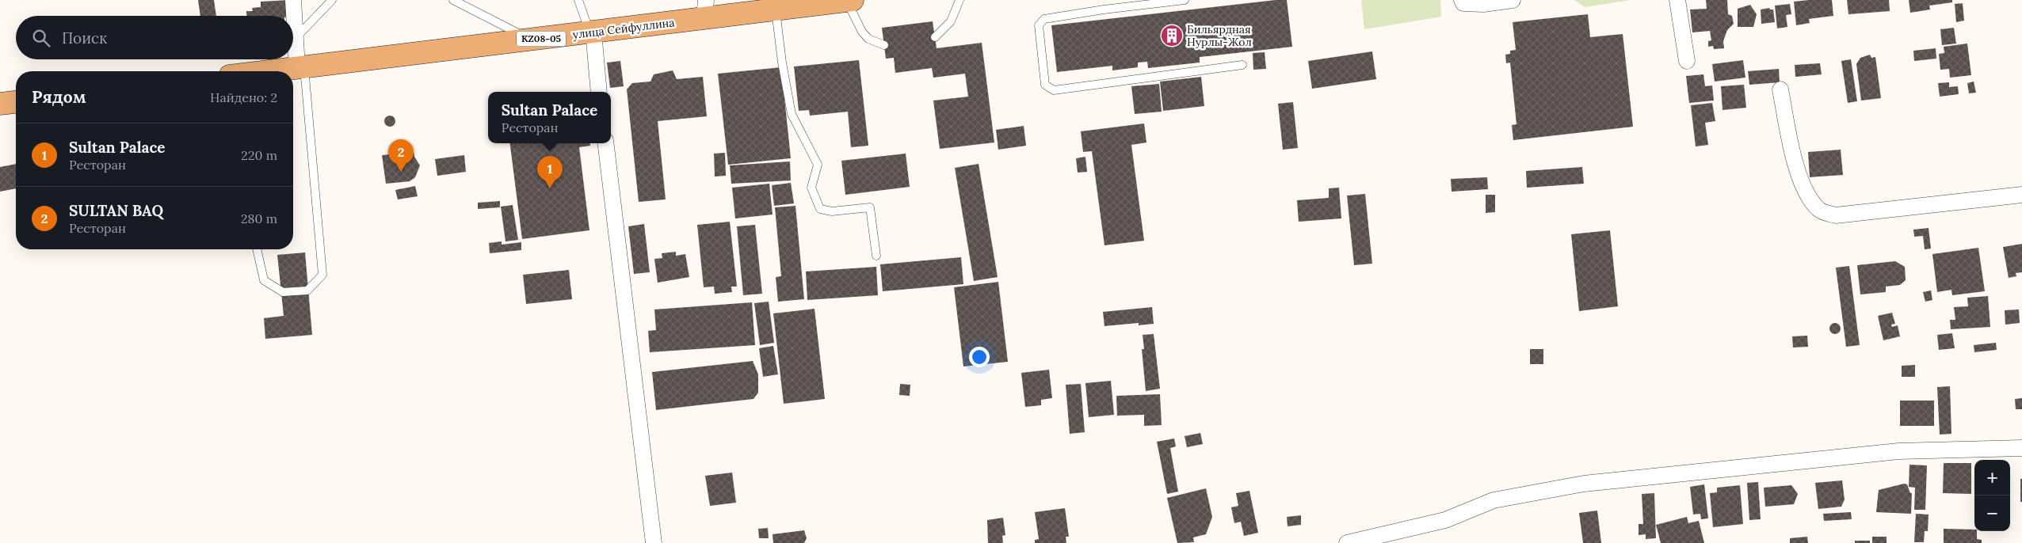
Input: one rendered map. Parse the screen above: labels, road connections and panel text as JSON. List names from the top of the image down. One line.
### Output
{"streets":{"main road":["улица Сейфуллина","KZ08-05"]},"places":{"building":["Бильярдная Нурлы-Жол"]},"page":{"search":"Поиск","heading":["Рядом","Найдено: 2"],"popup":["Sultan Palace","Ресторан"],"list":[{"mark":"1","name":"Sultan Palace","note":"Ресторан","value":"220 m"},{"mark":"2","name":"SULTAN BAQ","note":"Ресторан","value":"280 m"}],"pins":["2","1"],"map_buttons":["+","−"]}}
